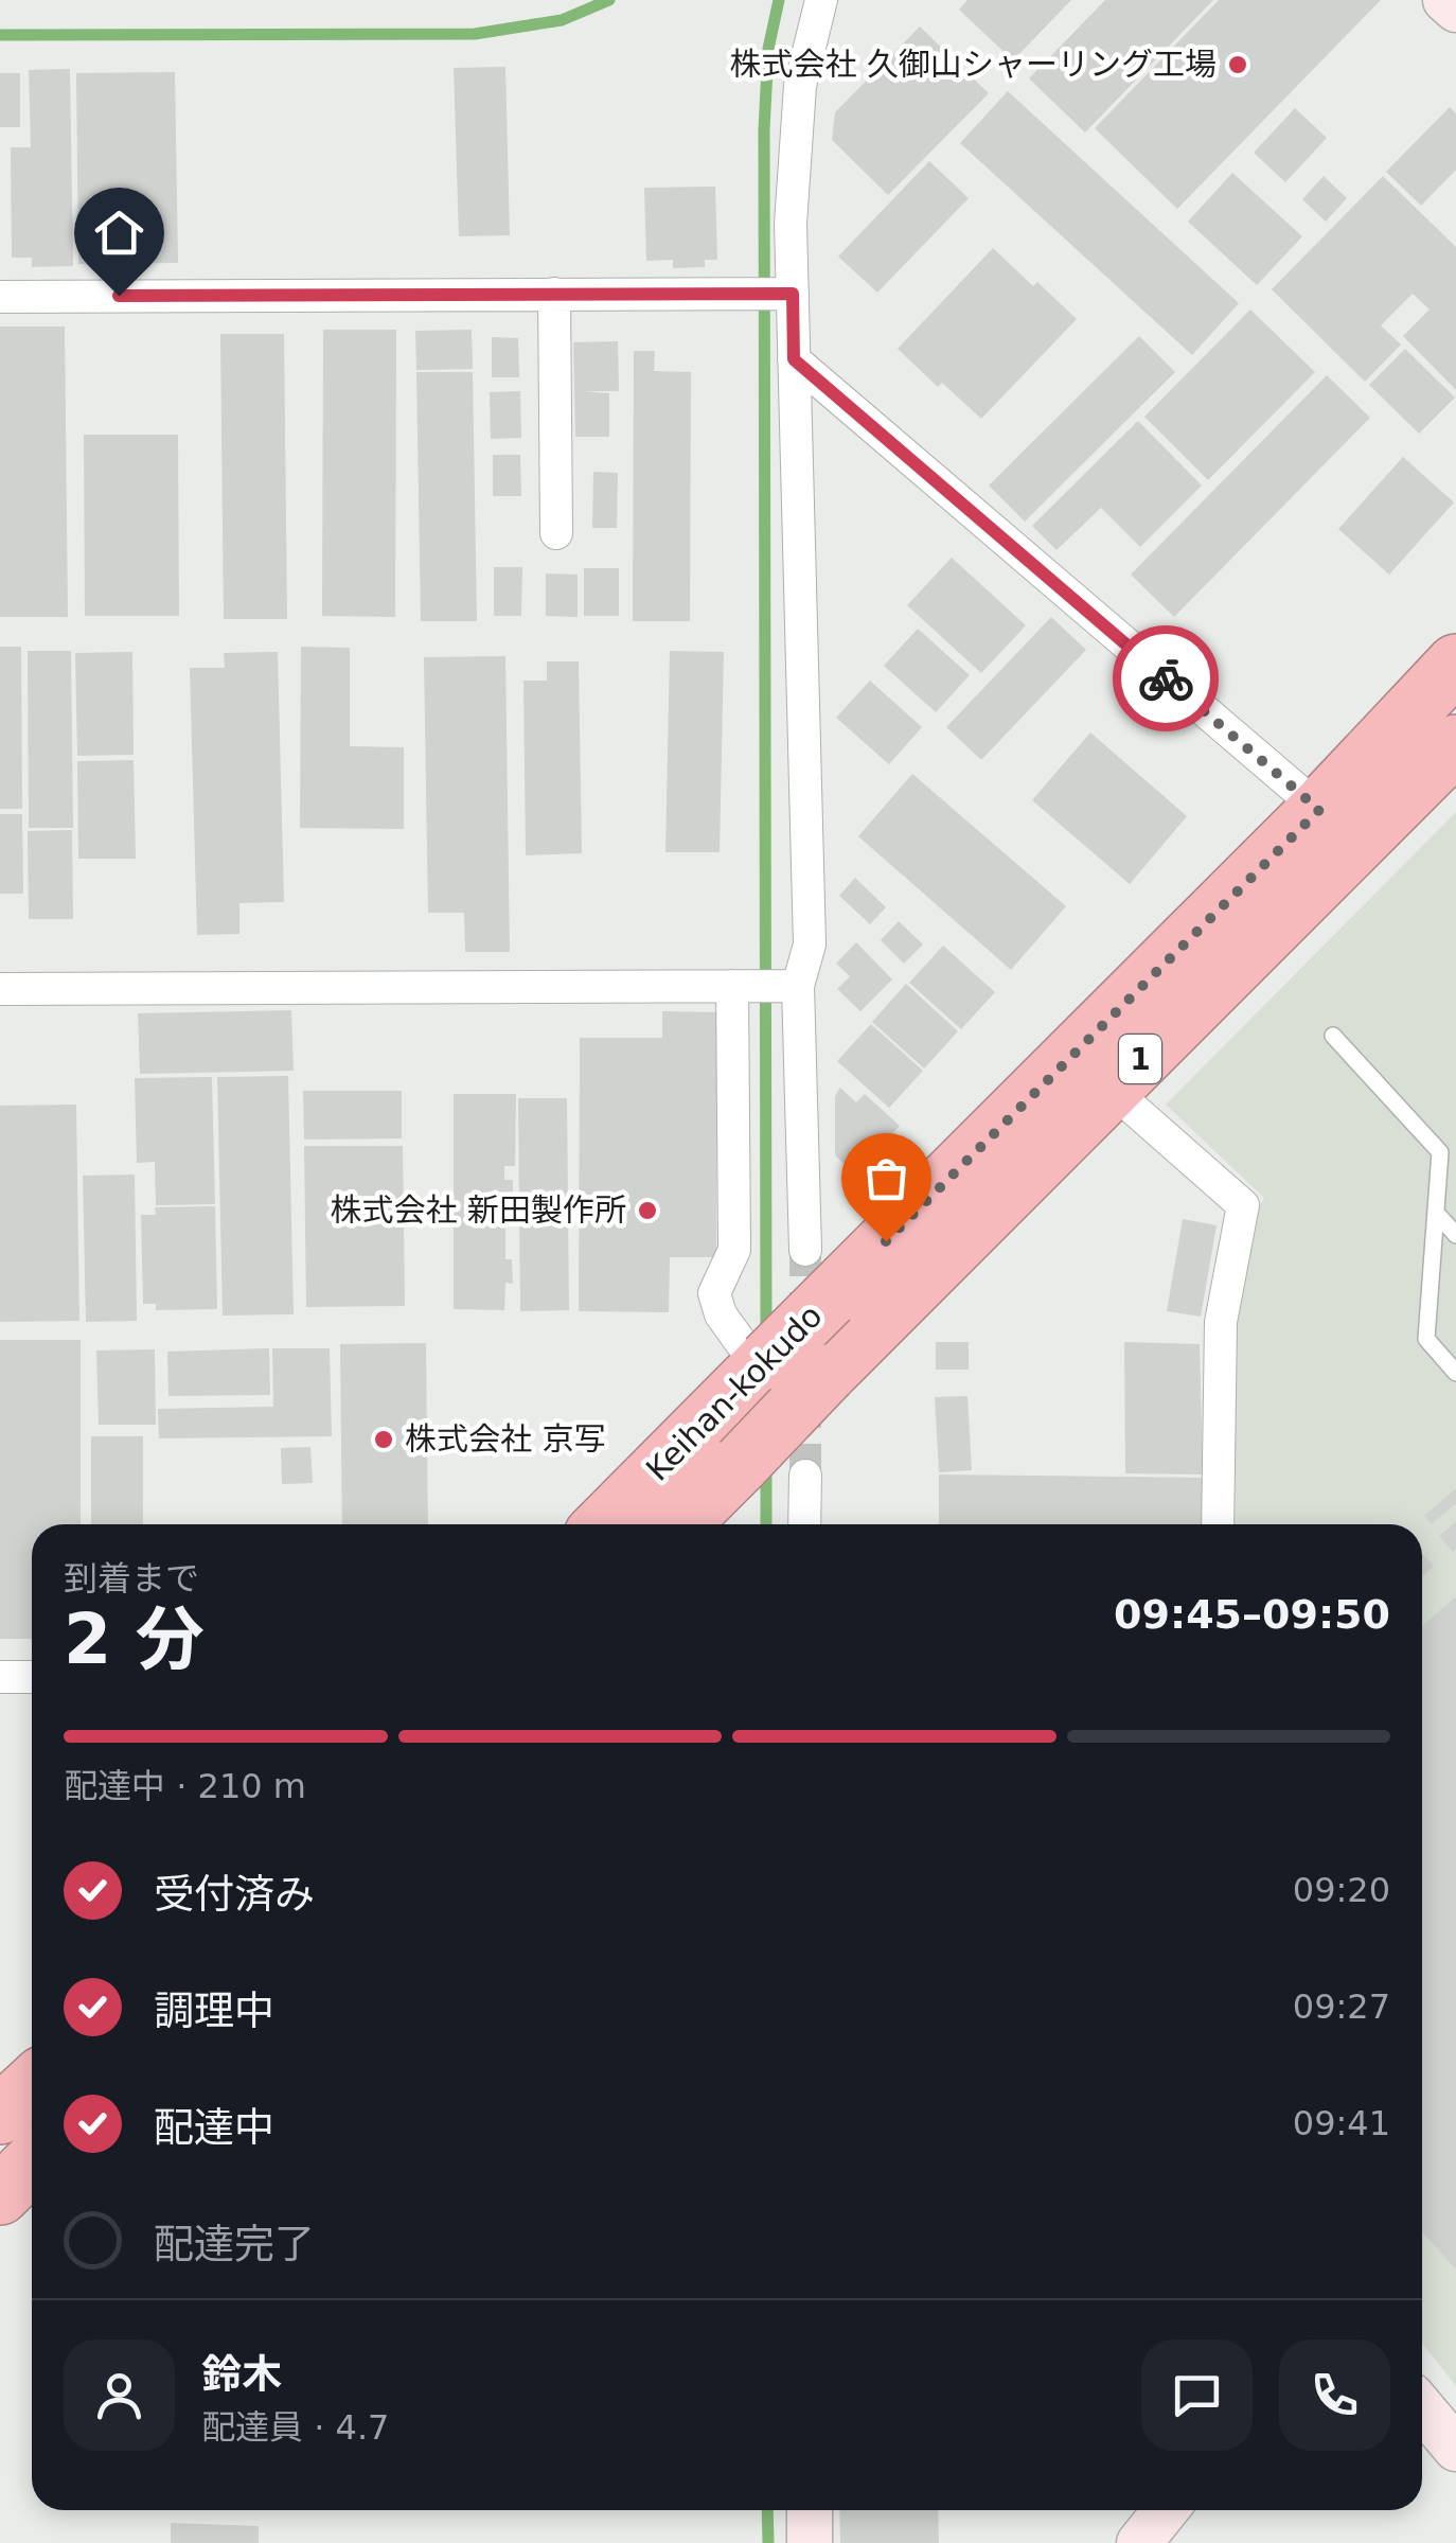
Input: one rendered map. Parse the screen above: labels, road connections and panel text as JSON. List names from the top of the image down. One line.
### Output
{"streets":{"highway":["1","Keihan-kokudo"]},"places":["株式会社 久御山シャーリング工場","株式会社 新田製作所","株式会社 京写"],"page":{"heading":["2 分","到着まで","09:45–09:50"],"panel":["鈴木","配達員 · 4.7"],"bar":"配達中 · 210 m","list":[["受付済み","09:20"],["調理中","09:27"],["配達中","09:41"],"配達完了"]}}
